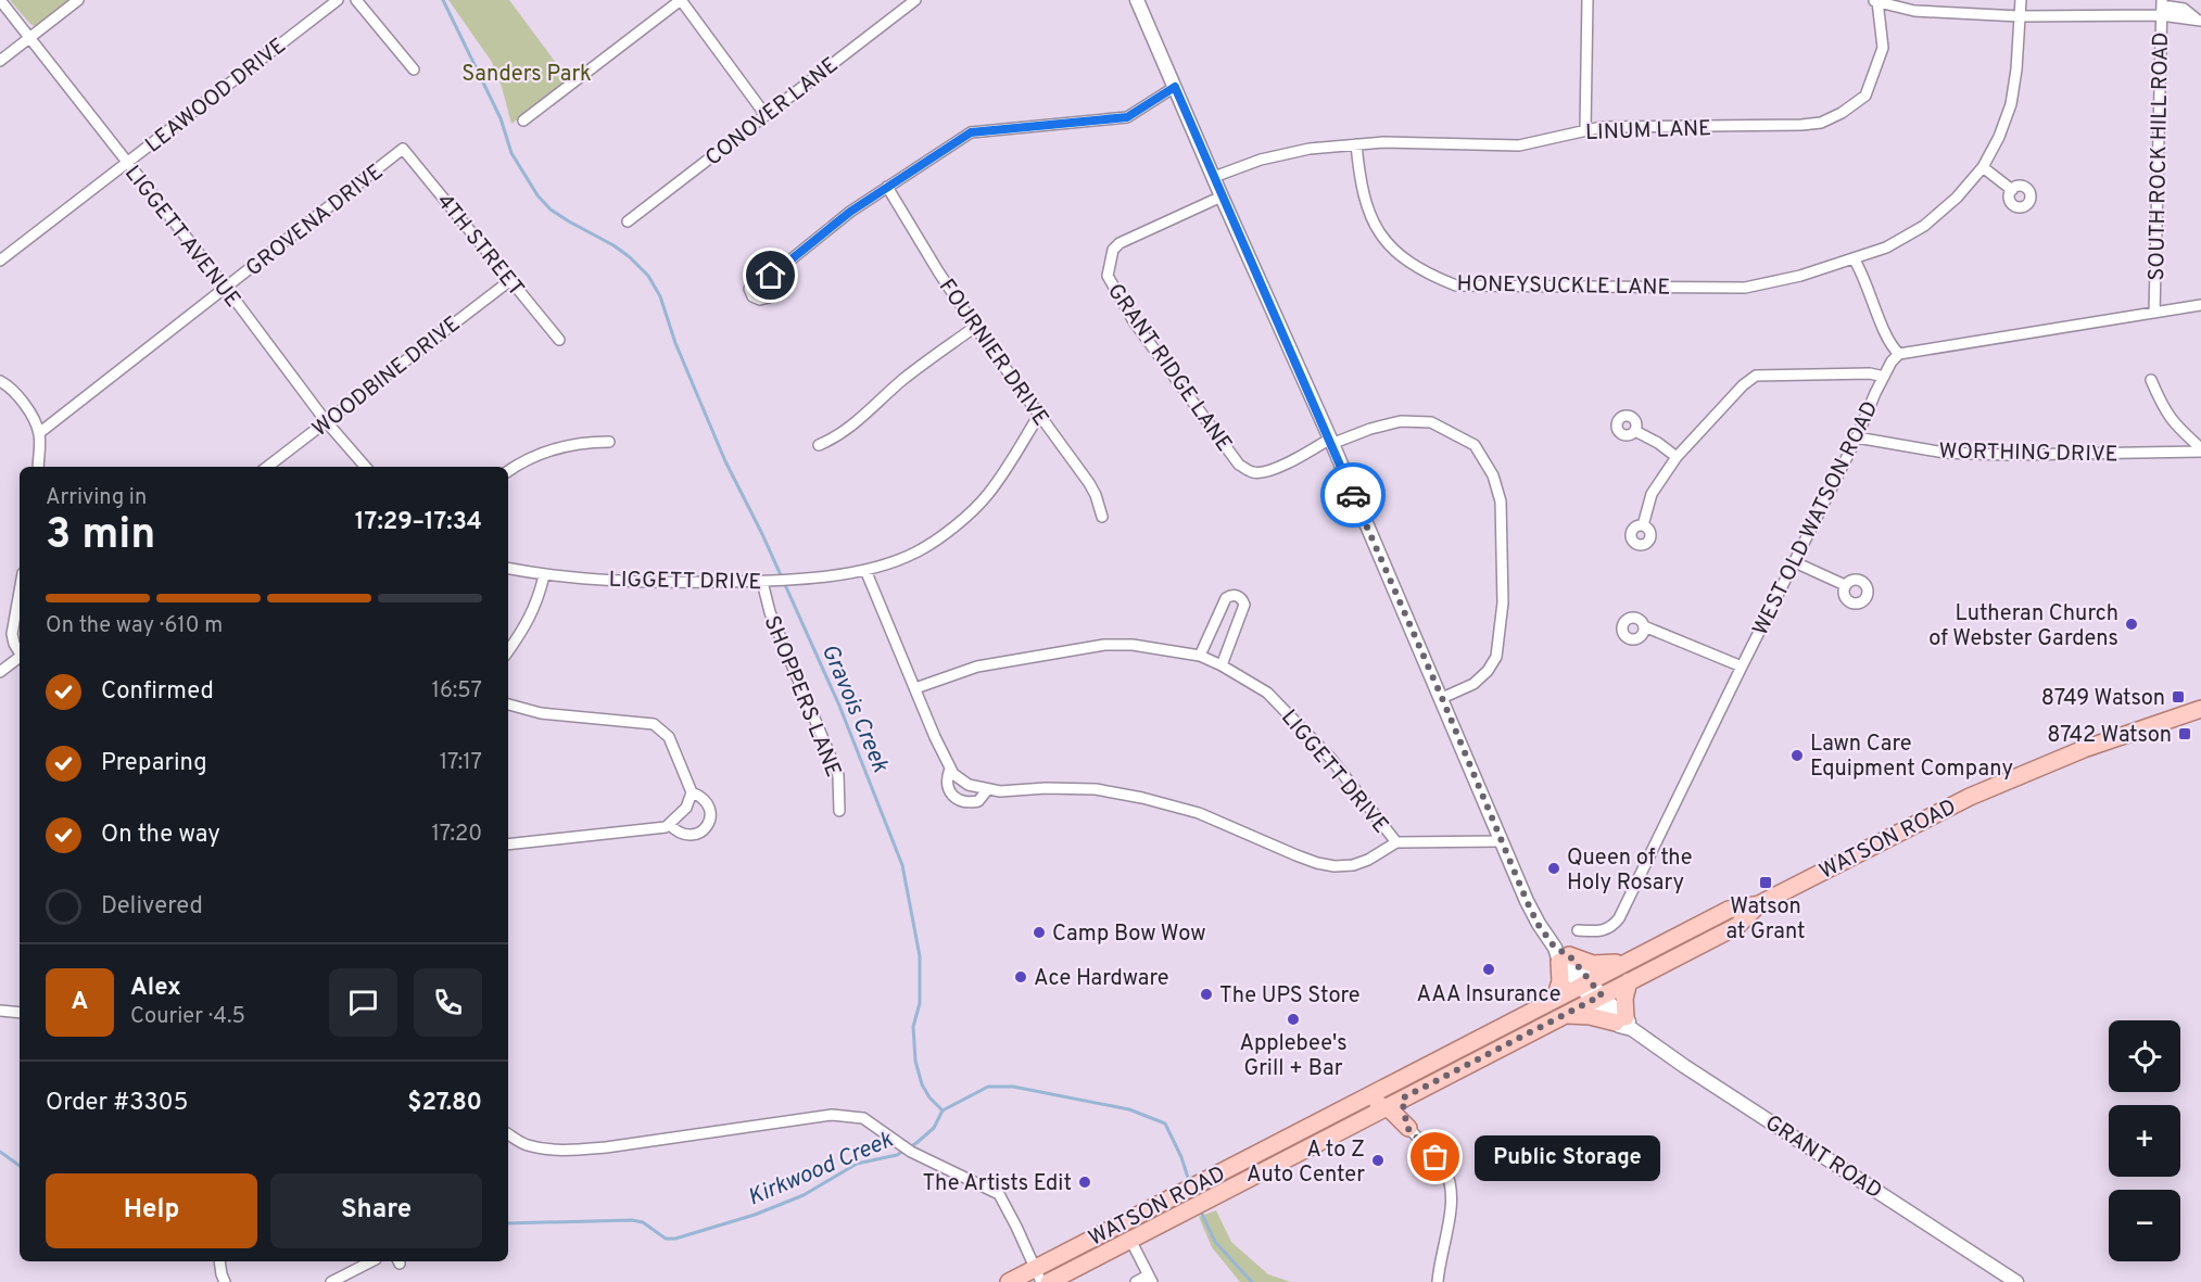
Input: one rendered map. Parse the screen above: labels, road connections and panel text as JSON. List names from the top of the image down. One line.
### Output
{"streets":{"main road":["WATSON ROAD"],"street":["LEAWOOD DRIVE","CONOVER LANE","LINUM LANE","SOUTH ROCK HILL ROAD","GROVENA DRIVE","LIGGETT AVENUE","4TH STREET","HONEYSUCKLE LANE","FOURNIER DRIVE","GRANT RIDGE LANE","WOODBINE DRIVE","WORTHING DRIVE","WEST OLD WATSON ROAD","LIGGETT DRIVE","SHOPPERS LANE","GRANT ROAD"]},"crossings":[["LEAWOOD DRIVE","LIGGETT AVENUE"],["LINUM LANE","HONEYSUCKLE LANE"],["LINUM LANE","GRANT ROAD"],["GROVENA DRIVE","LIGGETT AVENUE"],["GROVENA DRIVE","4TH STREET"],["LIGGETT AVENUE","WOODBINE DRIVE"],["4TH STREET","WOODBINE DRIVE"],["FOURNIER DRIVE","LIGGETT DRIVE"],["GRANT RIDGE LANE","GRANT ROAD"],["WORTHING DRIVE","WEST OLD WATSON ROAD"],["LIGGETT DRIVE","SHOPPERS LANE"],["LIGGETT DRIVE","GRANT ROAD"],["WATSON ROAD","GRANT ROAD"]],"water":["Gravois Creek","Kirkwood Creek"],"parks":["Sanders Park"],"places":{"other":["Lutheran Church of Webster Gardens","Lawn Care Equipment Company","Queen of the Holy Rosary","Camp Bow Wow","AAA Insurance","Ace Hardware","The UPS Store","Applebee's Grill + Bar","Public Storage","A to Z Auto Center","The Artists Edit"],"transit":["8749 Watson","8742 Watson","Watson at Grant"]},"page":{"heading":["3 min","Arriving in","17:29–17:34"],"panel":["Alex","Courier · 4.5","Order #3305","$27.80"],"bar":"On the way · 610 m","list":[["Confirmed","16:57"],["Preparing","17:17"],["On the way","17:20"],"Delivered"],"round":"A","map_buttons":["+","−"],"bubble":"Public Storage","buttons":["Help","Share"]}}
